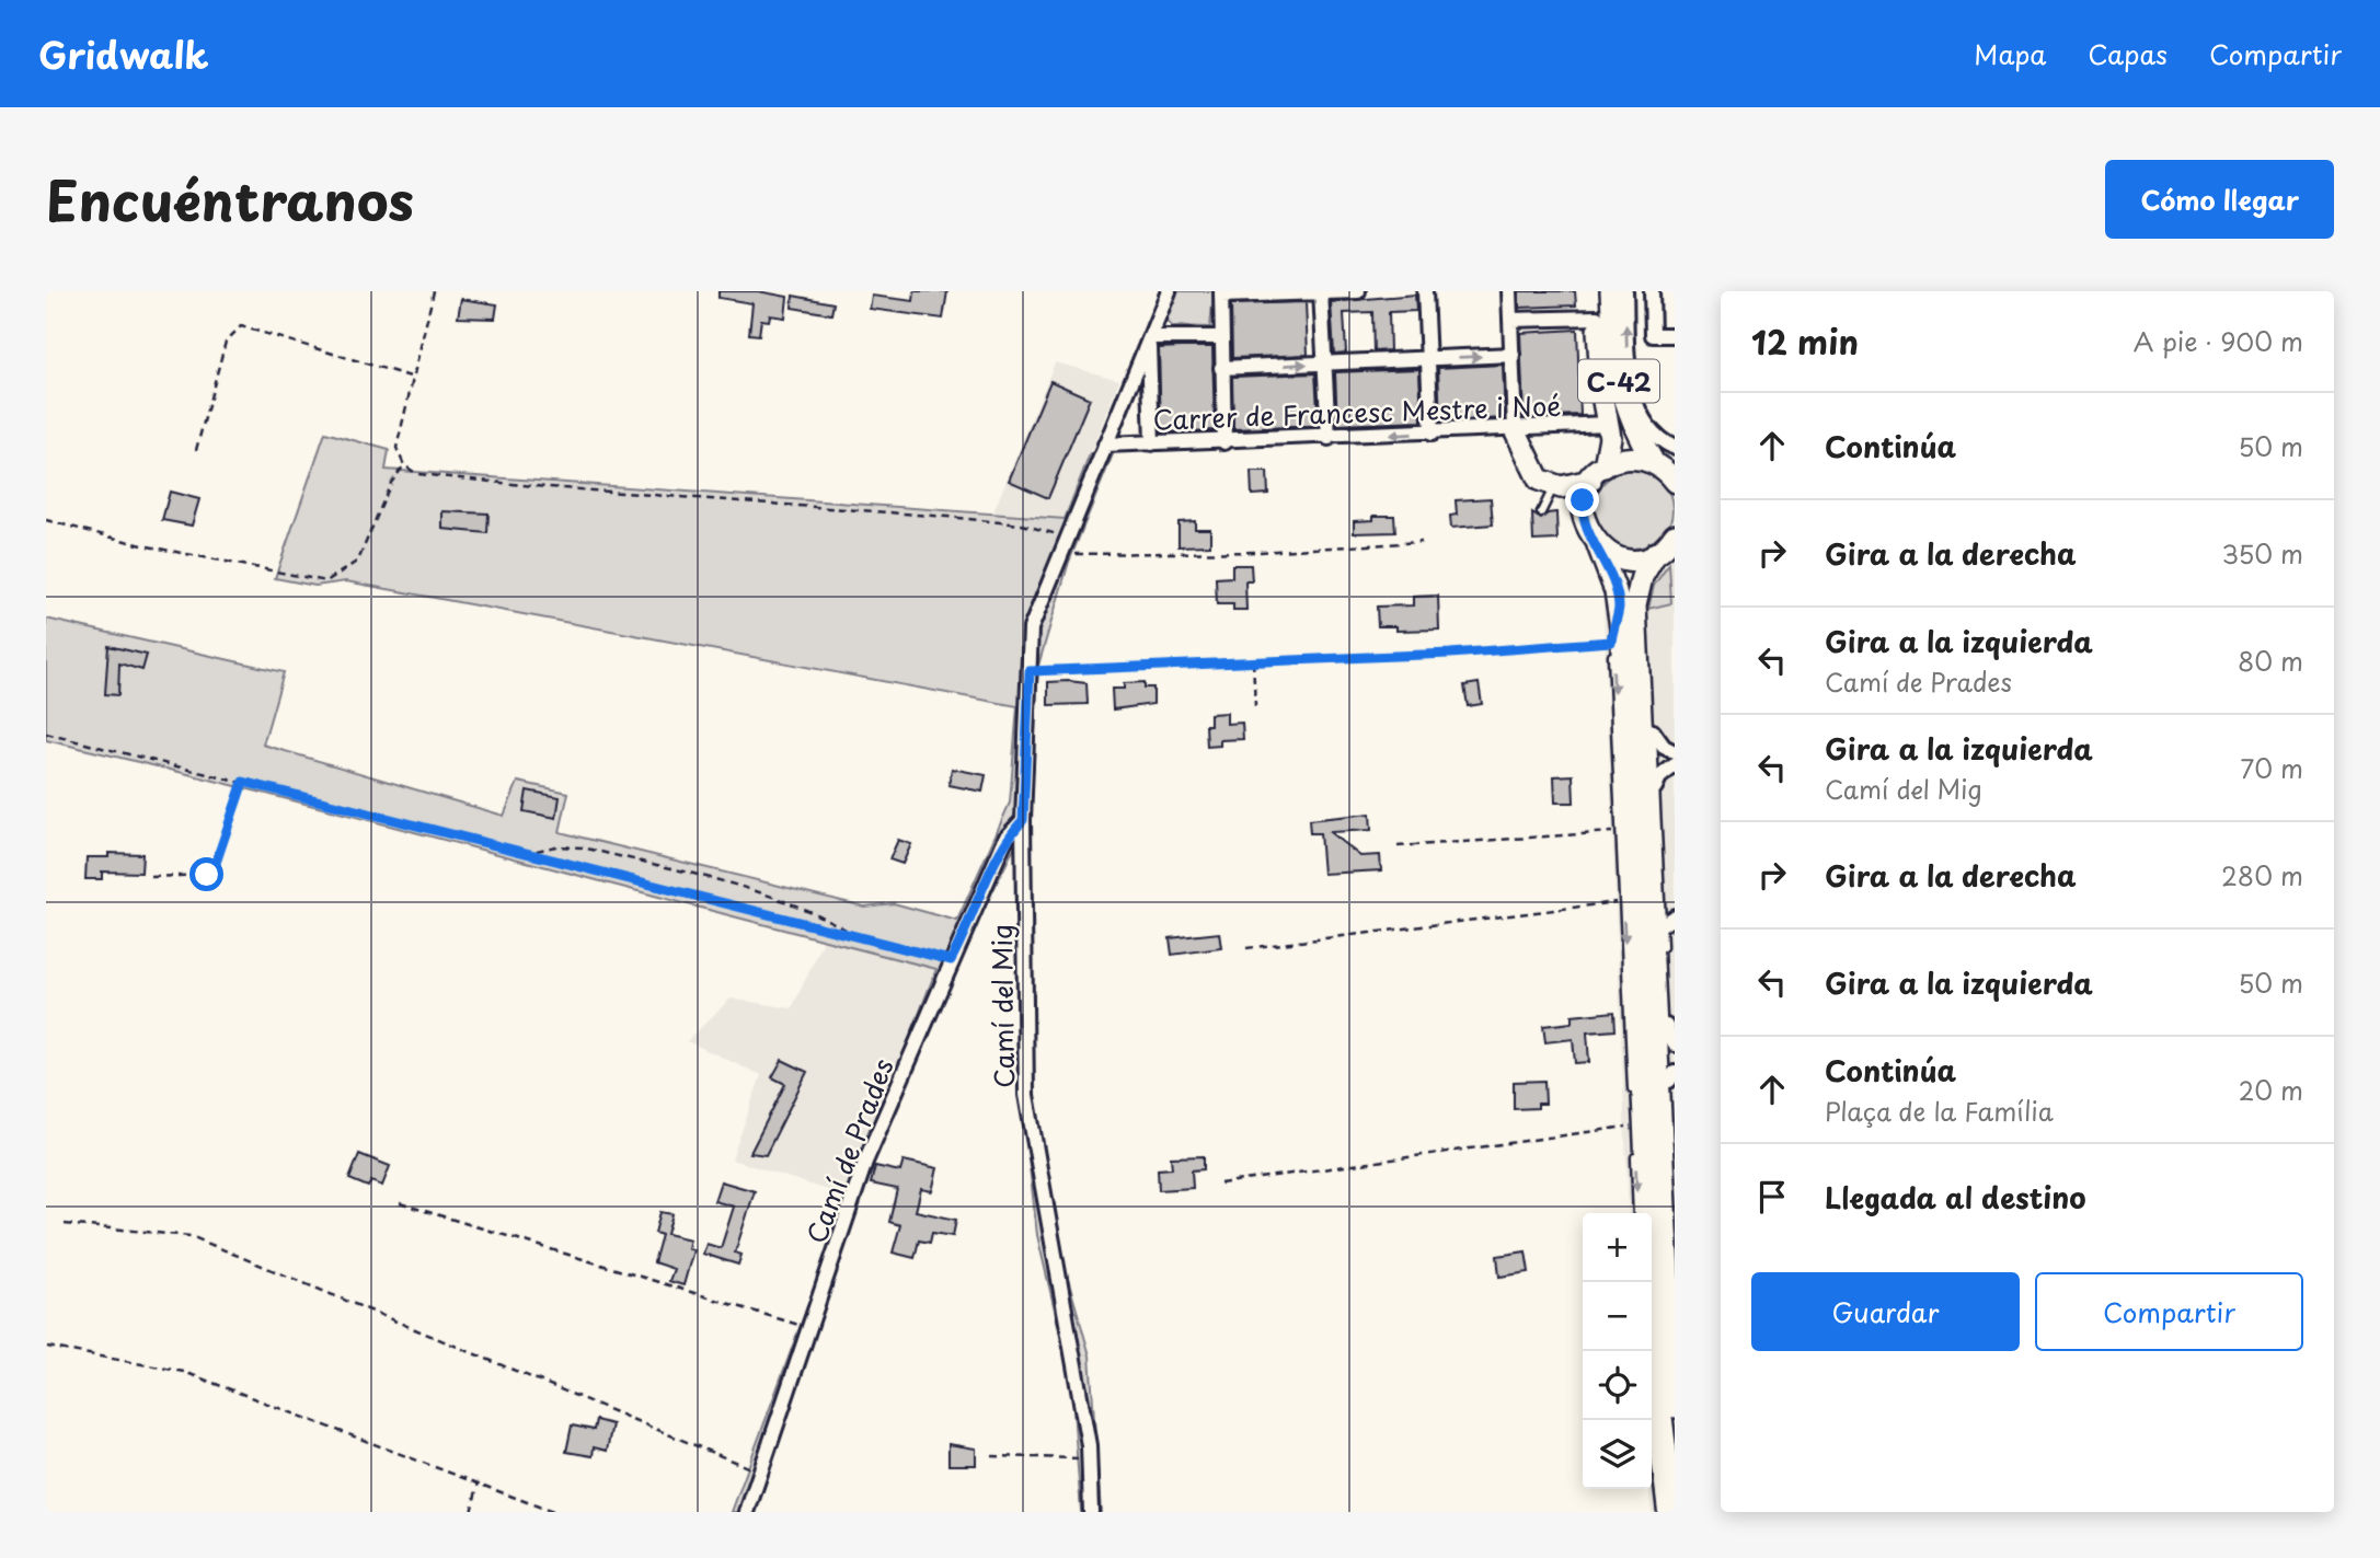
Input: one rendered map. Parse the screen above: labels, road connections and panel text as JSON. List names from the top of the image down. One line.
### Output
{"streets":{"main road":["C-42"],"street":["Carrer de Francesc Mestre i Noé","Camí del Mig","Camí de Prades"]},"crossings":[["C-42","Carrer de Francesc Mestre i Noé"],["Carrer de Francesc Mestre i Noé","Camí del Mig"],["Camí del Mig","Camí de Prades"]],"page":{"header":"Gridwalk","nav":["Mapa","Capas","Compartir"],"title":"Encuéntranos","buttons":["Cómo llegar",["Guardar","Compartir"]],"heading":["12 min","A pie · 900 m"],"list":[["Continúa","50 m"],["Gira a la derecha","350 m"],["Gira a la izquierda","Camí de Prades","80 m"],["Gira a la izquierda","Camí del Mig","70 m"],["Gira a la derecha","280 m"],["Gira a la izquierda","50 m"],["Continúa","Plaça de la Família","20 m"],"Llegada al destino"],"map_buttons":["+","−"]}}
